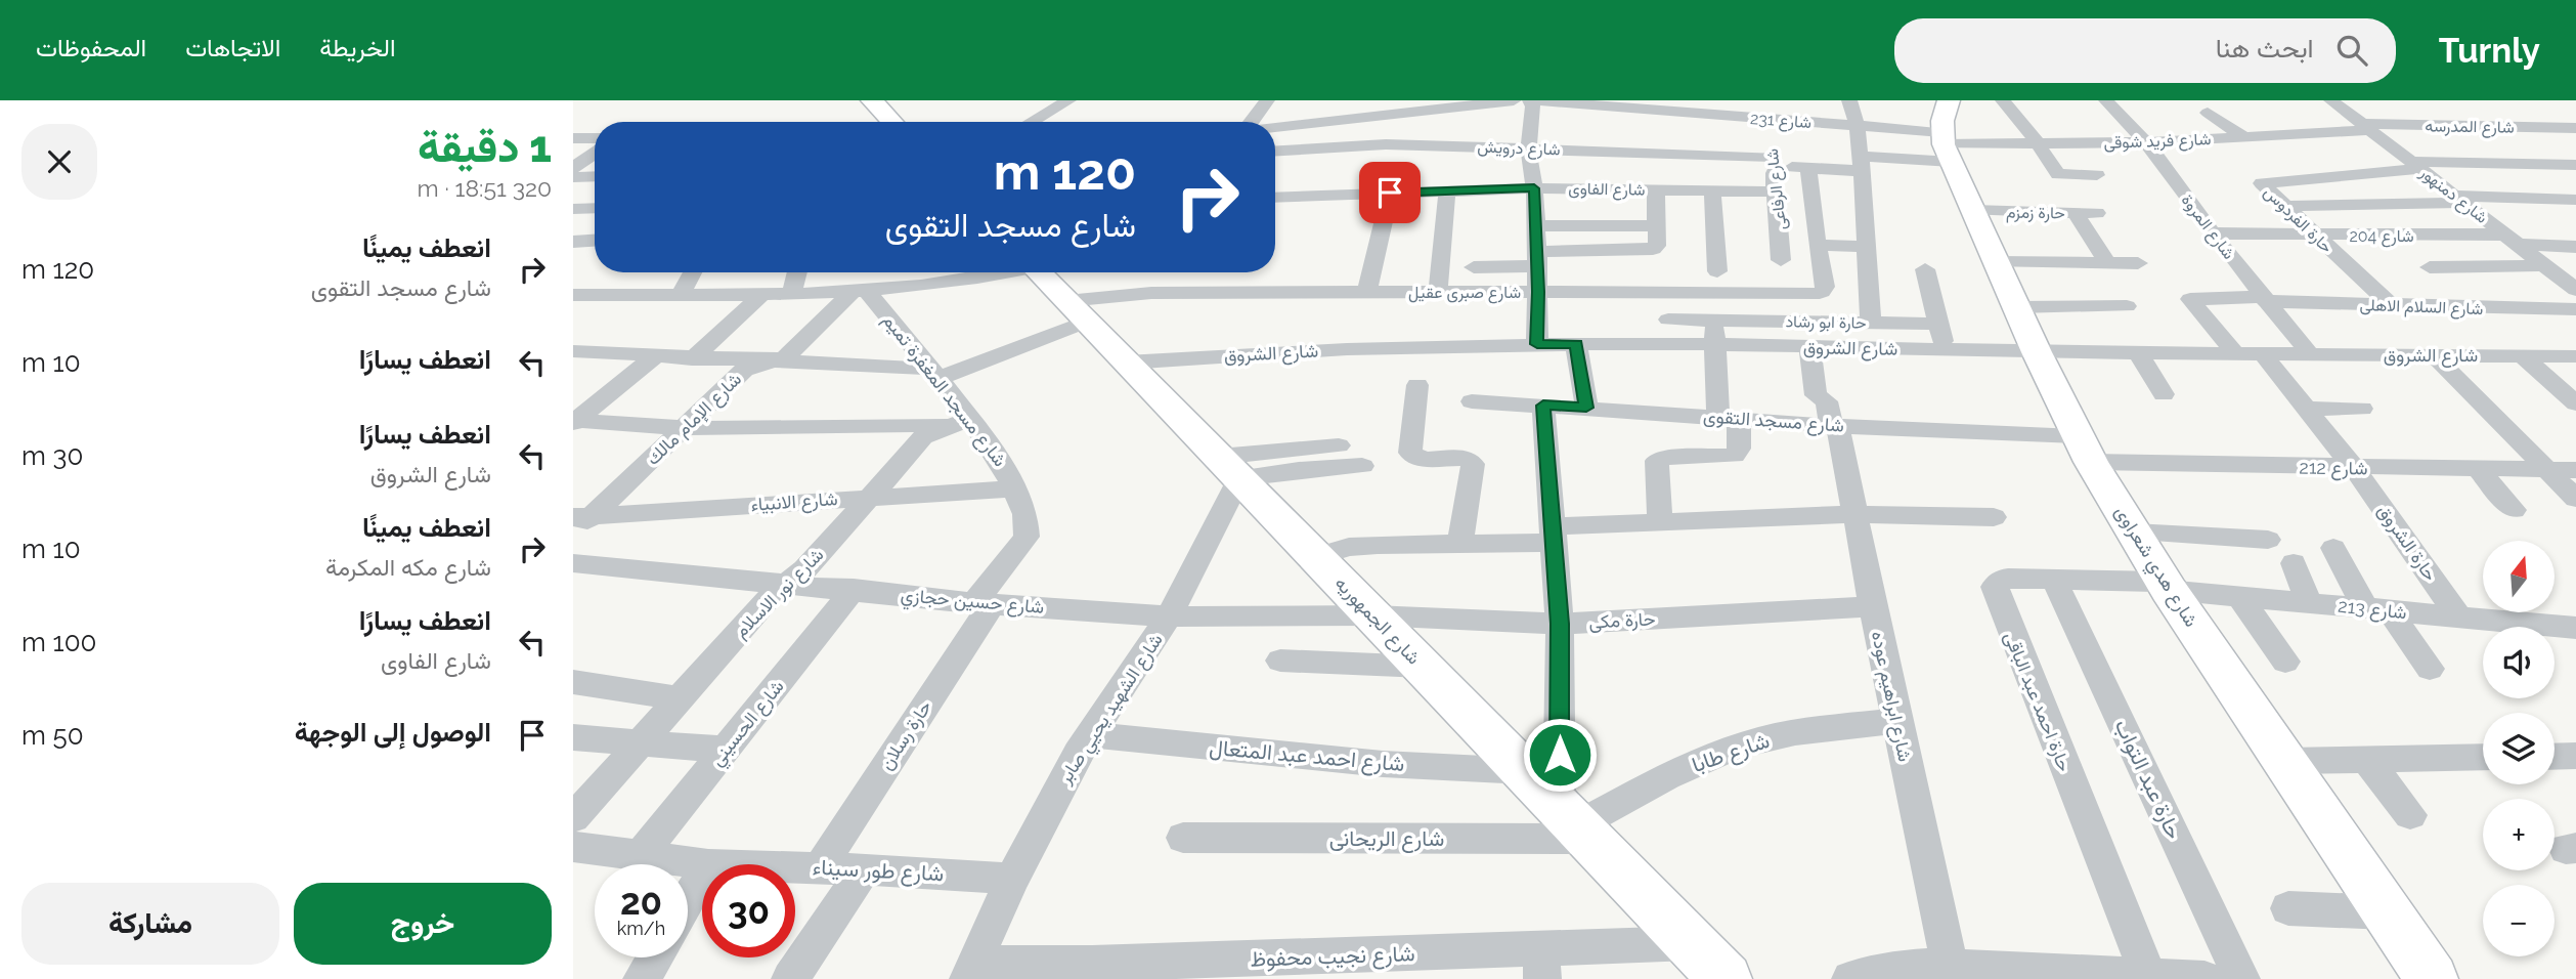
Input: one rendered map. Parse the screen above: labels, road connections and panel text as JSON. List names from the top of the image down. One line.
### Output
{"streets":{"main road":["شارع هدي شعراوى","شارع الجمهوريه"],"street":["شارع 231","شارع المدرسه","شارع فريد شوقى","شارع درويش","شارع الفاوى","شارع الرفاعى","شارع دمنهور","حارة زمزم","حارة الفردوس","شارع المروة","شارع 204","شارع صبرى عقيل","شارع السلام الاهلى","حارة ابو رشاد","شارع الشروق","شارع مسجد المغفرة تميم","شارع الإمام مالك","شارع مسجد التقوى","شارع 212","شارع الانبياء","حارة الشروق","شارع نور الاسلام","شارع حسين حجازي","شارع 213","حارة مكى","شارع ابراهيم عوده","حارة احمد عبد الباقى","شارع الشهيد يحيي صابر","شارع الحسيني","حارة رسلان","شارع طابا","شارع احمد عبد المتعال","حارة عبد التواب","شارع الريحانى","شارع طور سيناء","شارع نجيب محفوظ"]},"crossings":[["شارع 231","شارع فريد شوقى"],["شارع 231","شارع درويش"],["شارع 231","شارع الرفاعى"],["شارع 231","شارع هدي شعراوى"],["شارع المدرسه","شارع فريد شوقى"],["شارع المدرسه","شارع دمنهور"],["شارع فريد شوقى","شارع دمنهور"],["شارع فريد شوقى","شارع المروة"],["شارع فريد شوقى","شارع هدي شعراوى"],["شارع درويش","شارع الرفاعى"],["شارع الفاوى","شارع الرفاعى"],["شارع دمنهور","حارة الفردوس"],["شارع دمنهور","شارع 204"],["حارة زمزم","شارع هدي شعراوى"],["حارة الفردوس","شارع 204"],["حارة الفردوس","شارع السلام الاهلى"],["شارع المروة","شارع 204"],["شارع المروة","شارع السلام الاهلى"],["شارع المروة","شارع الشروق"],["شارع صبرى عقيل","شارع مسجد المغفرة تميم"],["شارع صبرى عقيل","شارع الجمهوريه"],["شارع السلام الاهلى","شارع الشروق"],["شارع الشروق","حارة الشروق"],["شارع الشروق","شارع هدي شعراوى"],["شارع الشروق","شارع الجمهوريه"],["شارع الشروق","شارع ابراهيم عوده"],["شارع مسجد المغفرة تميم","شارع الإمام مالك"],["شارع مسجد المغفرة تميم","شارع الانبياء"],["شارع مسجد المغفرة تميم","شارع نور الاسلام"],["شارع مسجد المغفرة تميم","شارع حسين حجازي"],["شارع مسجد المغفرة تميم","حارة رسلان"],["شارع الإمام مالك","شارع الانبياء"],["شارع مسجد التقوى","شارع 212"],["شارع مسجد التقوى","شارع هدي شعراوى"],["شارع مسجد التقوى","شارع ابراهيم عوده"],["شارع 212","حارة الشروق"],["شارع 212","شارع هدي شعراوى"],["شارع الانبياء","شارع نور الاسلام"],["حارة الشروق","شارع 213"],["شارع هدي شعراوى","شارع 213"],["شارع هدي شعراوى","حارة احمد عبد الباقى"],["شارع نور الاسلام","شارع حسين حجازي"],["شارع حسين حجازي","شارع الجمهوريه"],["شارع حسين حجازي","حارة مكى"],["شارع حسين حجازي","شارع الشهيد يحيي صابر"],["شارع حسين حجازي","شارع الحسيني"],["شارع حسين حجازي","حارة رسلان"],["شارع 213","حارة احمد عبد الباقى"],["شارع الجمهوريه","حارة مكى"],["شارع الجمهوريه","شارع الشهيد يحيي صابر"],["شارع الجمهوريه","شارع طابا"],["شارع الجمهوريه","شارع احمد عبد المتعال"],["شارع الجمهوريه","شارع الريحانى"],["شارع الجمهوريه","شارع نجيب محفوظ"],["حارة مكى","شارع ابراهيم عوده"],["شارع ابراهيم عوده","شارع طابا"],["حارة احمد عبد الباقى","حارة عبد التواب"],["شارع الشهيد يحيي صابر","شارع احمد عبد المتعال"],["شارع الشهيد يحيي صابر","شارع طور سيناء"],["شارع الشهيد يحيي صابر","شارع نجيب محفوظ"],["شارع الحسيني","شارع طور سيناء"],["حارة رسلان","شارع طور سيناء"],["شارع طابا","شارع الريحانى"]],"north":"top","page":{"header":"Turnly","search":"ابحث هنا","nav":["الخريطة","الاتجاهات","المحفوظات"],"heading":["1 دقيقة","320 m · 18:51"],"turn":["120 m","شارع مسجد التقوى"],"list":[{"name":"انعطف يمينًا","note":"شارع مسجد التقوى","value":"120 m"},{"name":"انعطف يسارًا","value":"10 m"},{"name":"انعطف يسارًا","note":"شارع الشروق","value":"30 m"},{"name":"انعطف يمينًا","note":"شارع مكه المكرمة","value":"10 m"},{"name":"انعطف يسارًا","note":"شارع الفاوى","value":"100 m"},{"name":"الوصول إلى الوجهة","value":"50 m"}],"map_buttons":["+","−"],"speed":"20 km/h","limit":"30","buttons":["خروج","مشاركة"]}}
